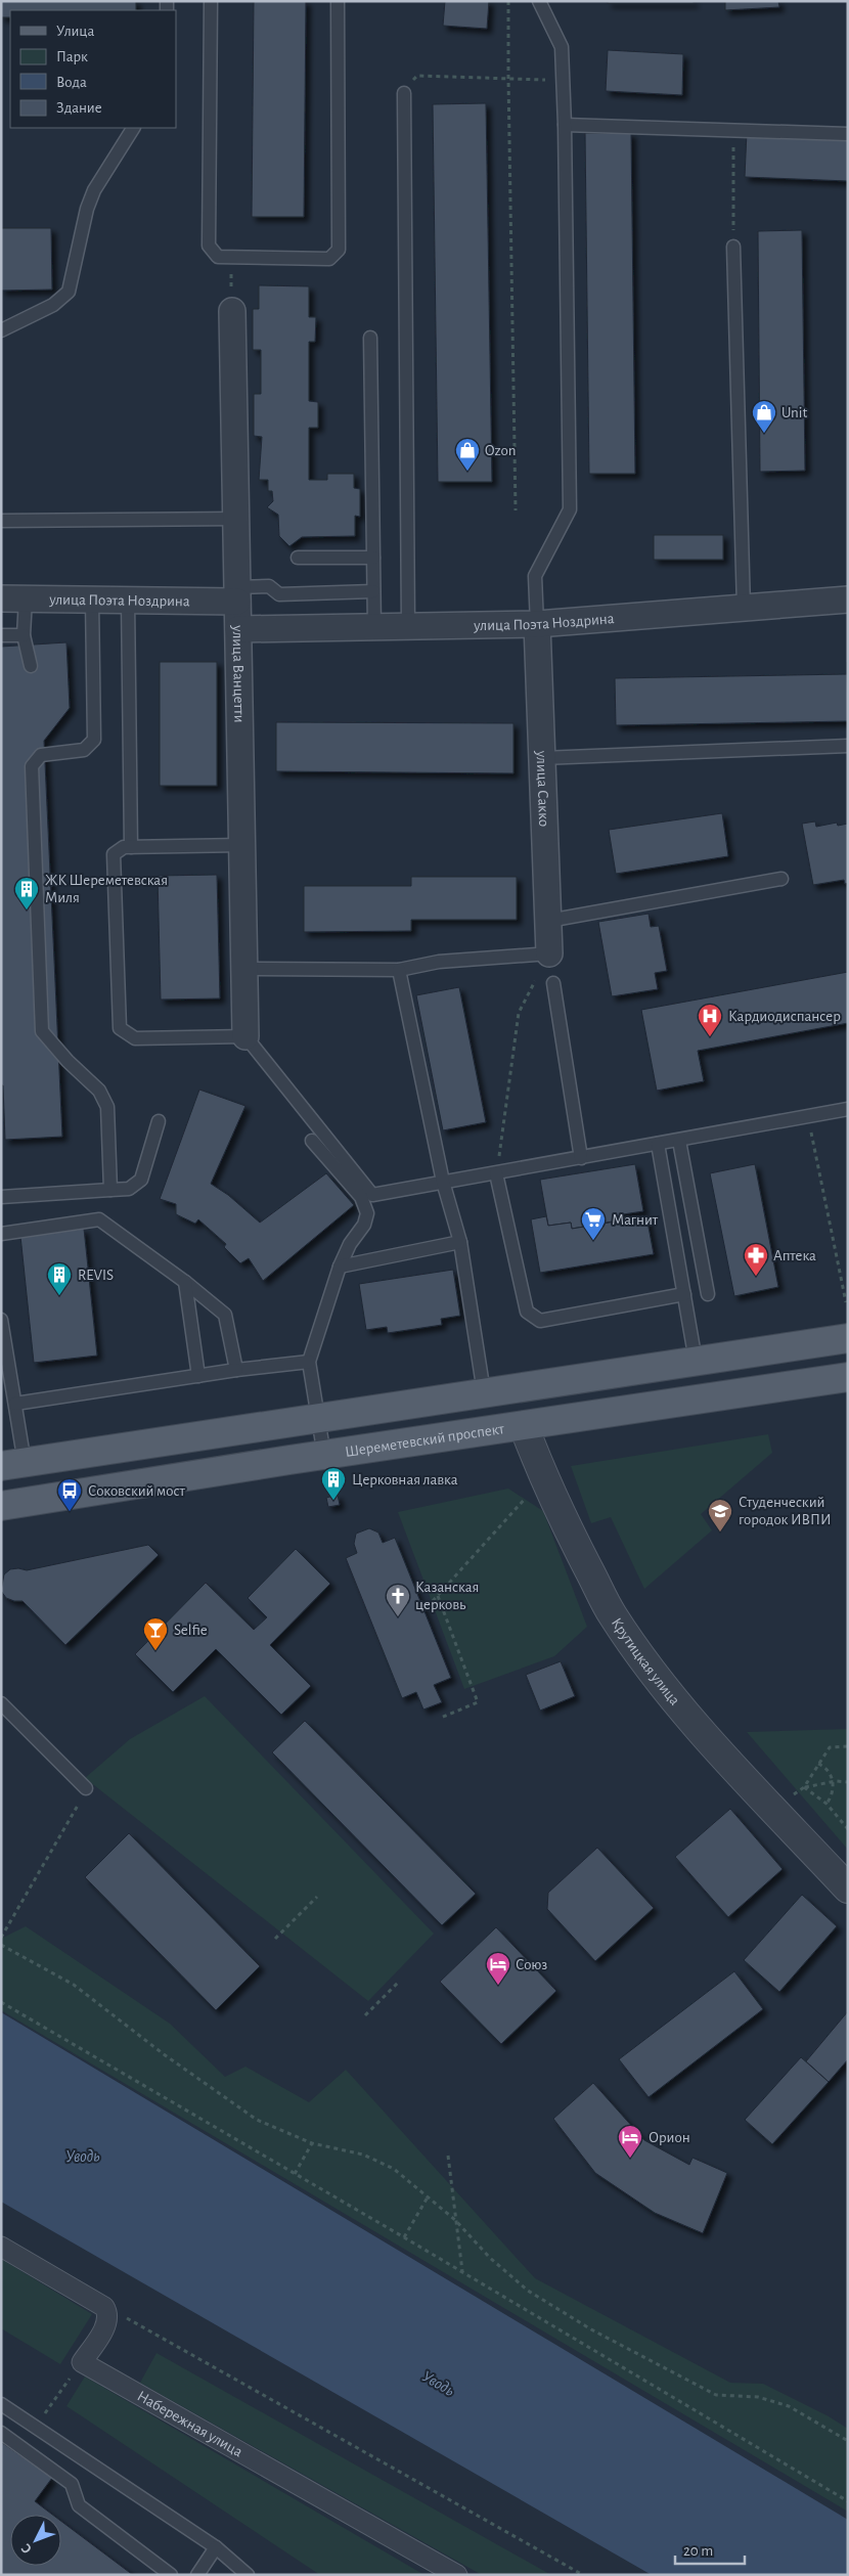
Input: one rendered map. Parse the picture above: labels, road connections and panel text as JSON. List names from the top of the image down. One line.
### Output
{"streets":{"main road":["Шереметевский проспект","Крутицкая улица"],"street":["улица Поэта Ноздрина","улица Ванцетти","улица Сакко","Набережная улица"]},"crossings":[["улица Поэта Ноздрина","улица Ванцетти"],["улица Поэта Ноздрина","улица Сакко"],["Шереметевский проспект","Крутицкая улица"]],"water":["Уводь"],"places":{"shop":["Unit","Ozon"],"building":["ЖК Шереметевская Миля","REVIS","Церковная лавка"],"hospital":["Кардиодиспансер"],"supermarket":["Магнит"],"pharmacy":["Аптека"],"bus stop":["Соковский мост"],"school or university":["Студенческий городок ИВПИ"],"church":["Казанская церковь"],"bar":["Selfie"],"hotel":["Союз","Орион"]},"legend":["Улица","Парк","Вода","Здание"],"scale_bar":"20 m","north":"bottom left"}
